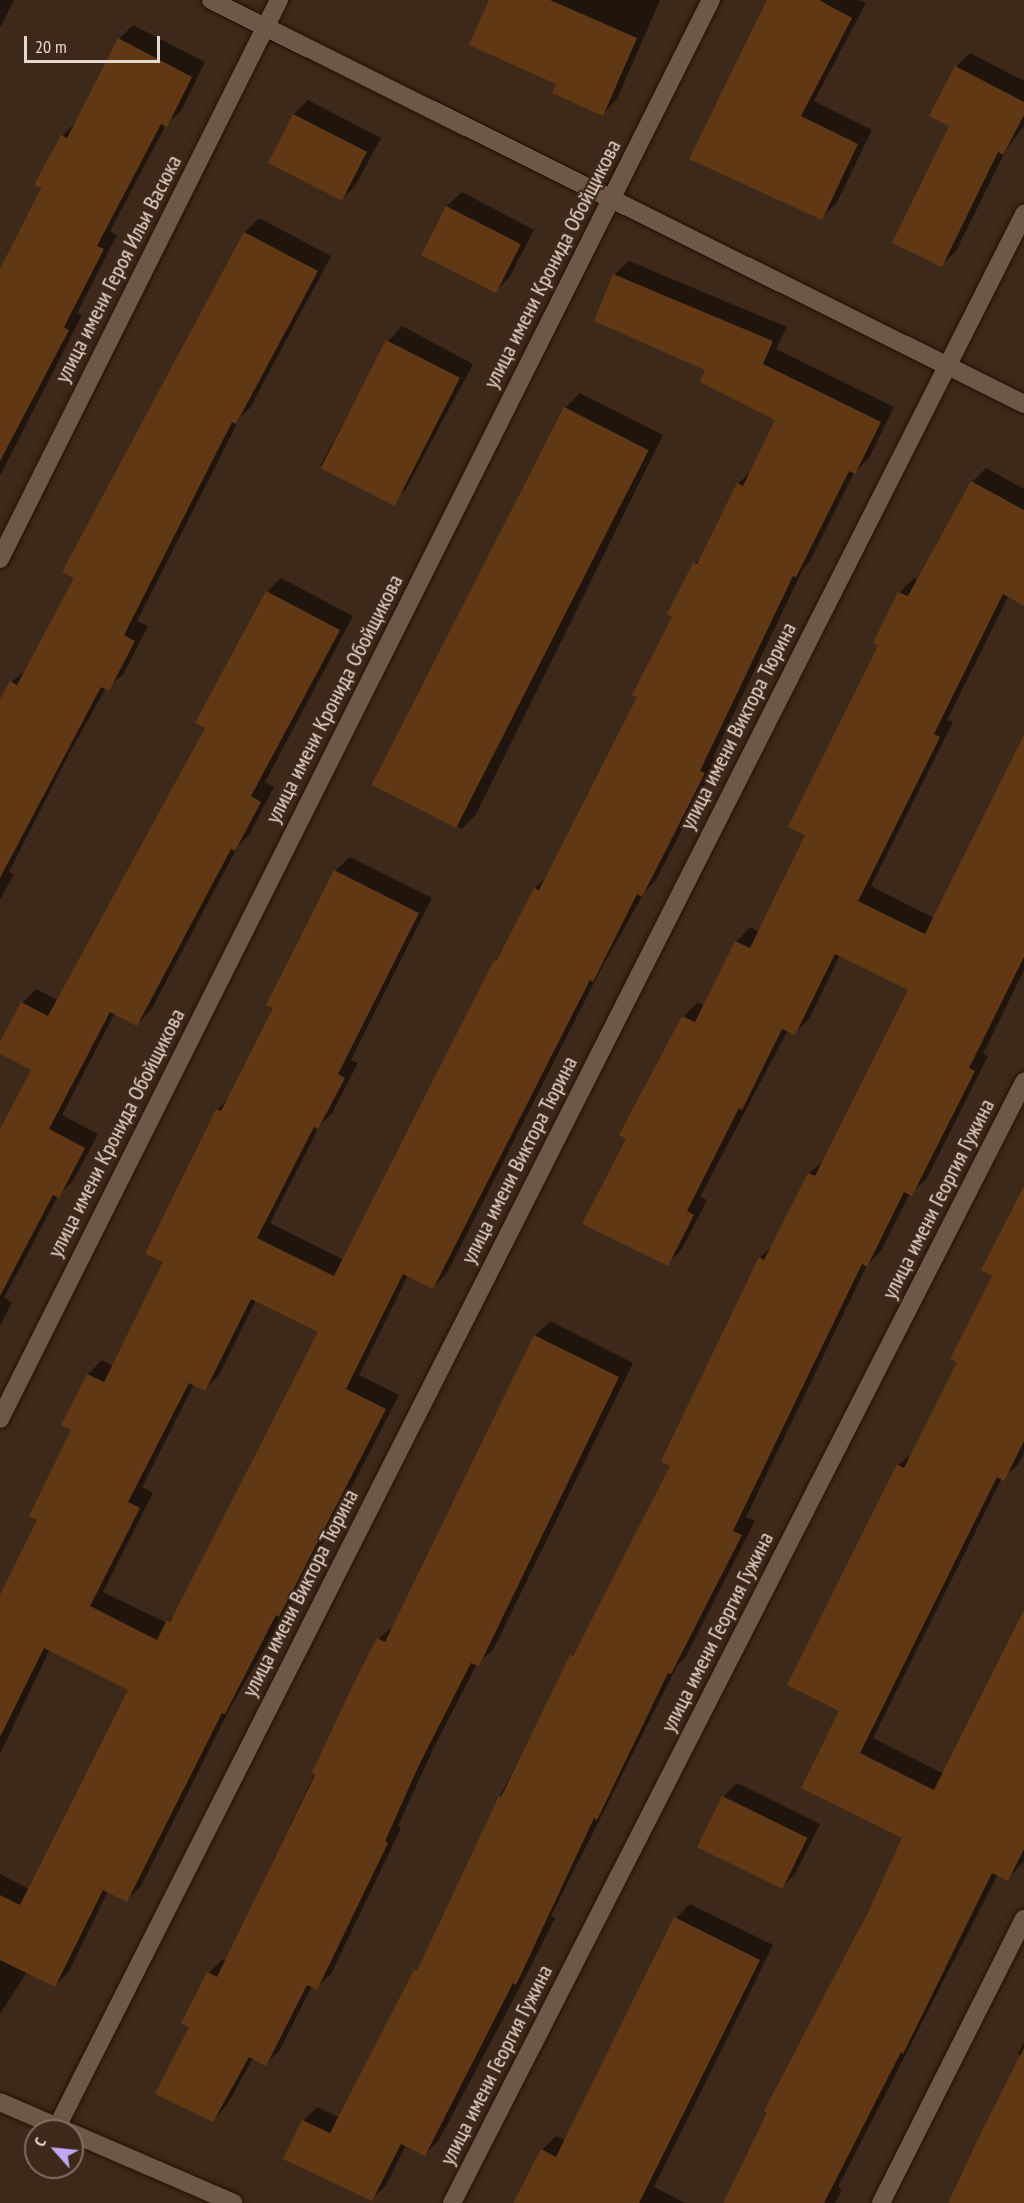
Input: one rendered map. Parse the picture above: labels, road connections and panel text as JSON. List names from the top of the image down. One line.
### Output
{"streets":{"street":["улица имени Кронида Обойщикова","улица имени Героя Ильи Васюка","улица имени Виктора Тюрина","улица имени Георгия Гужина"]},"scale_bar":"20 m","north":"top left"}
